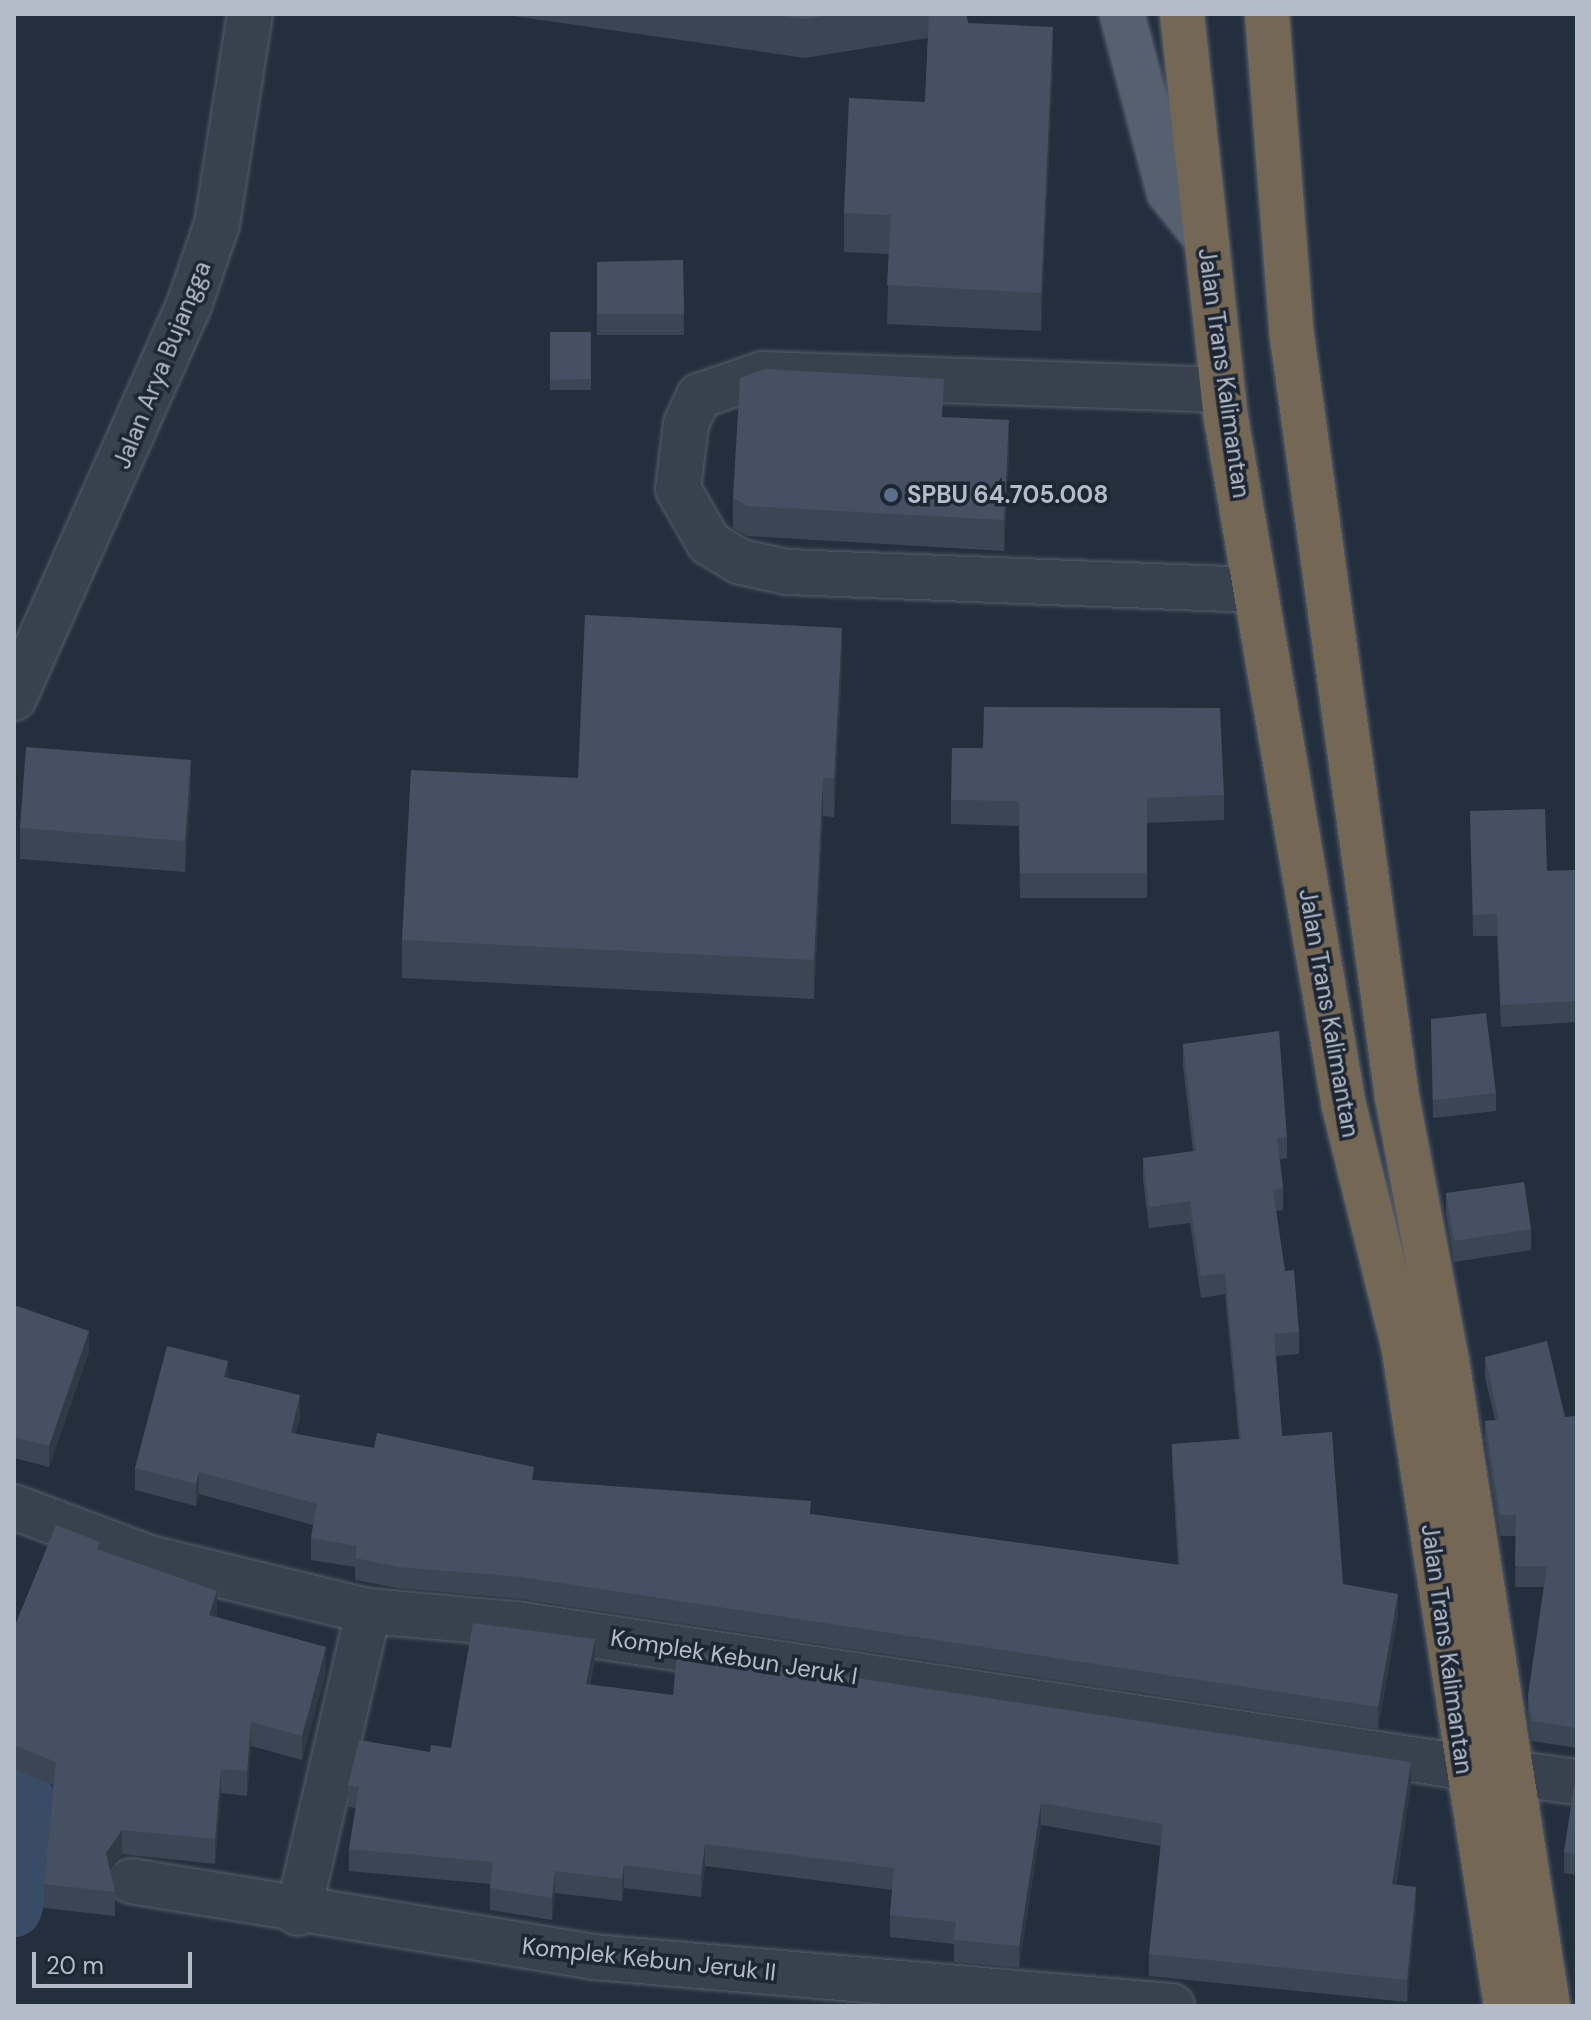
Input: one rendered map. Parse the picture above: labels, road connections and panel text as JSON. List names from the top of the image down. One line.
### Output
{"streets":{"highway":["Jalan Trans Kalimantan"],"street":["Jalan Arya Bujangga","Komplek Kebun Jeruk I","Komplek Kebun Jeruk II"]},"crossings":[["Jalan Trans Kalimantan","Komplek Kebun Jeruk I"]],"places":["SPBU 64.705.008"],"scale_bar":"20 m"}
